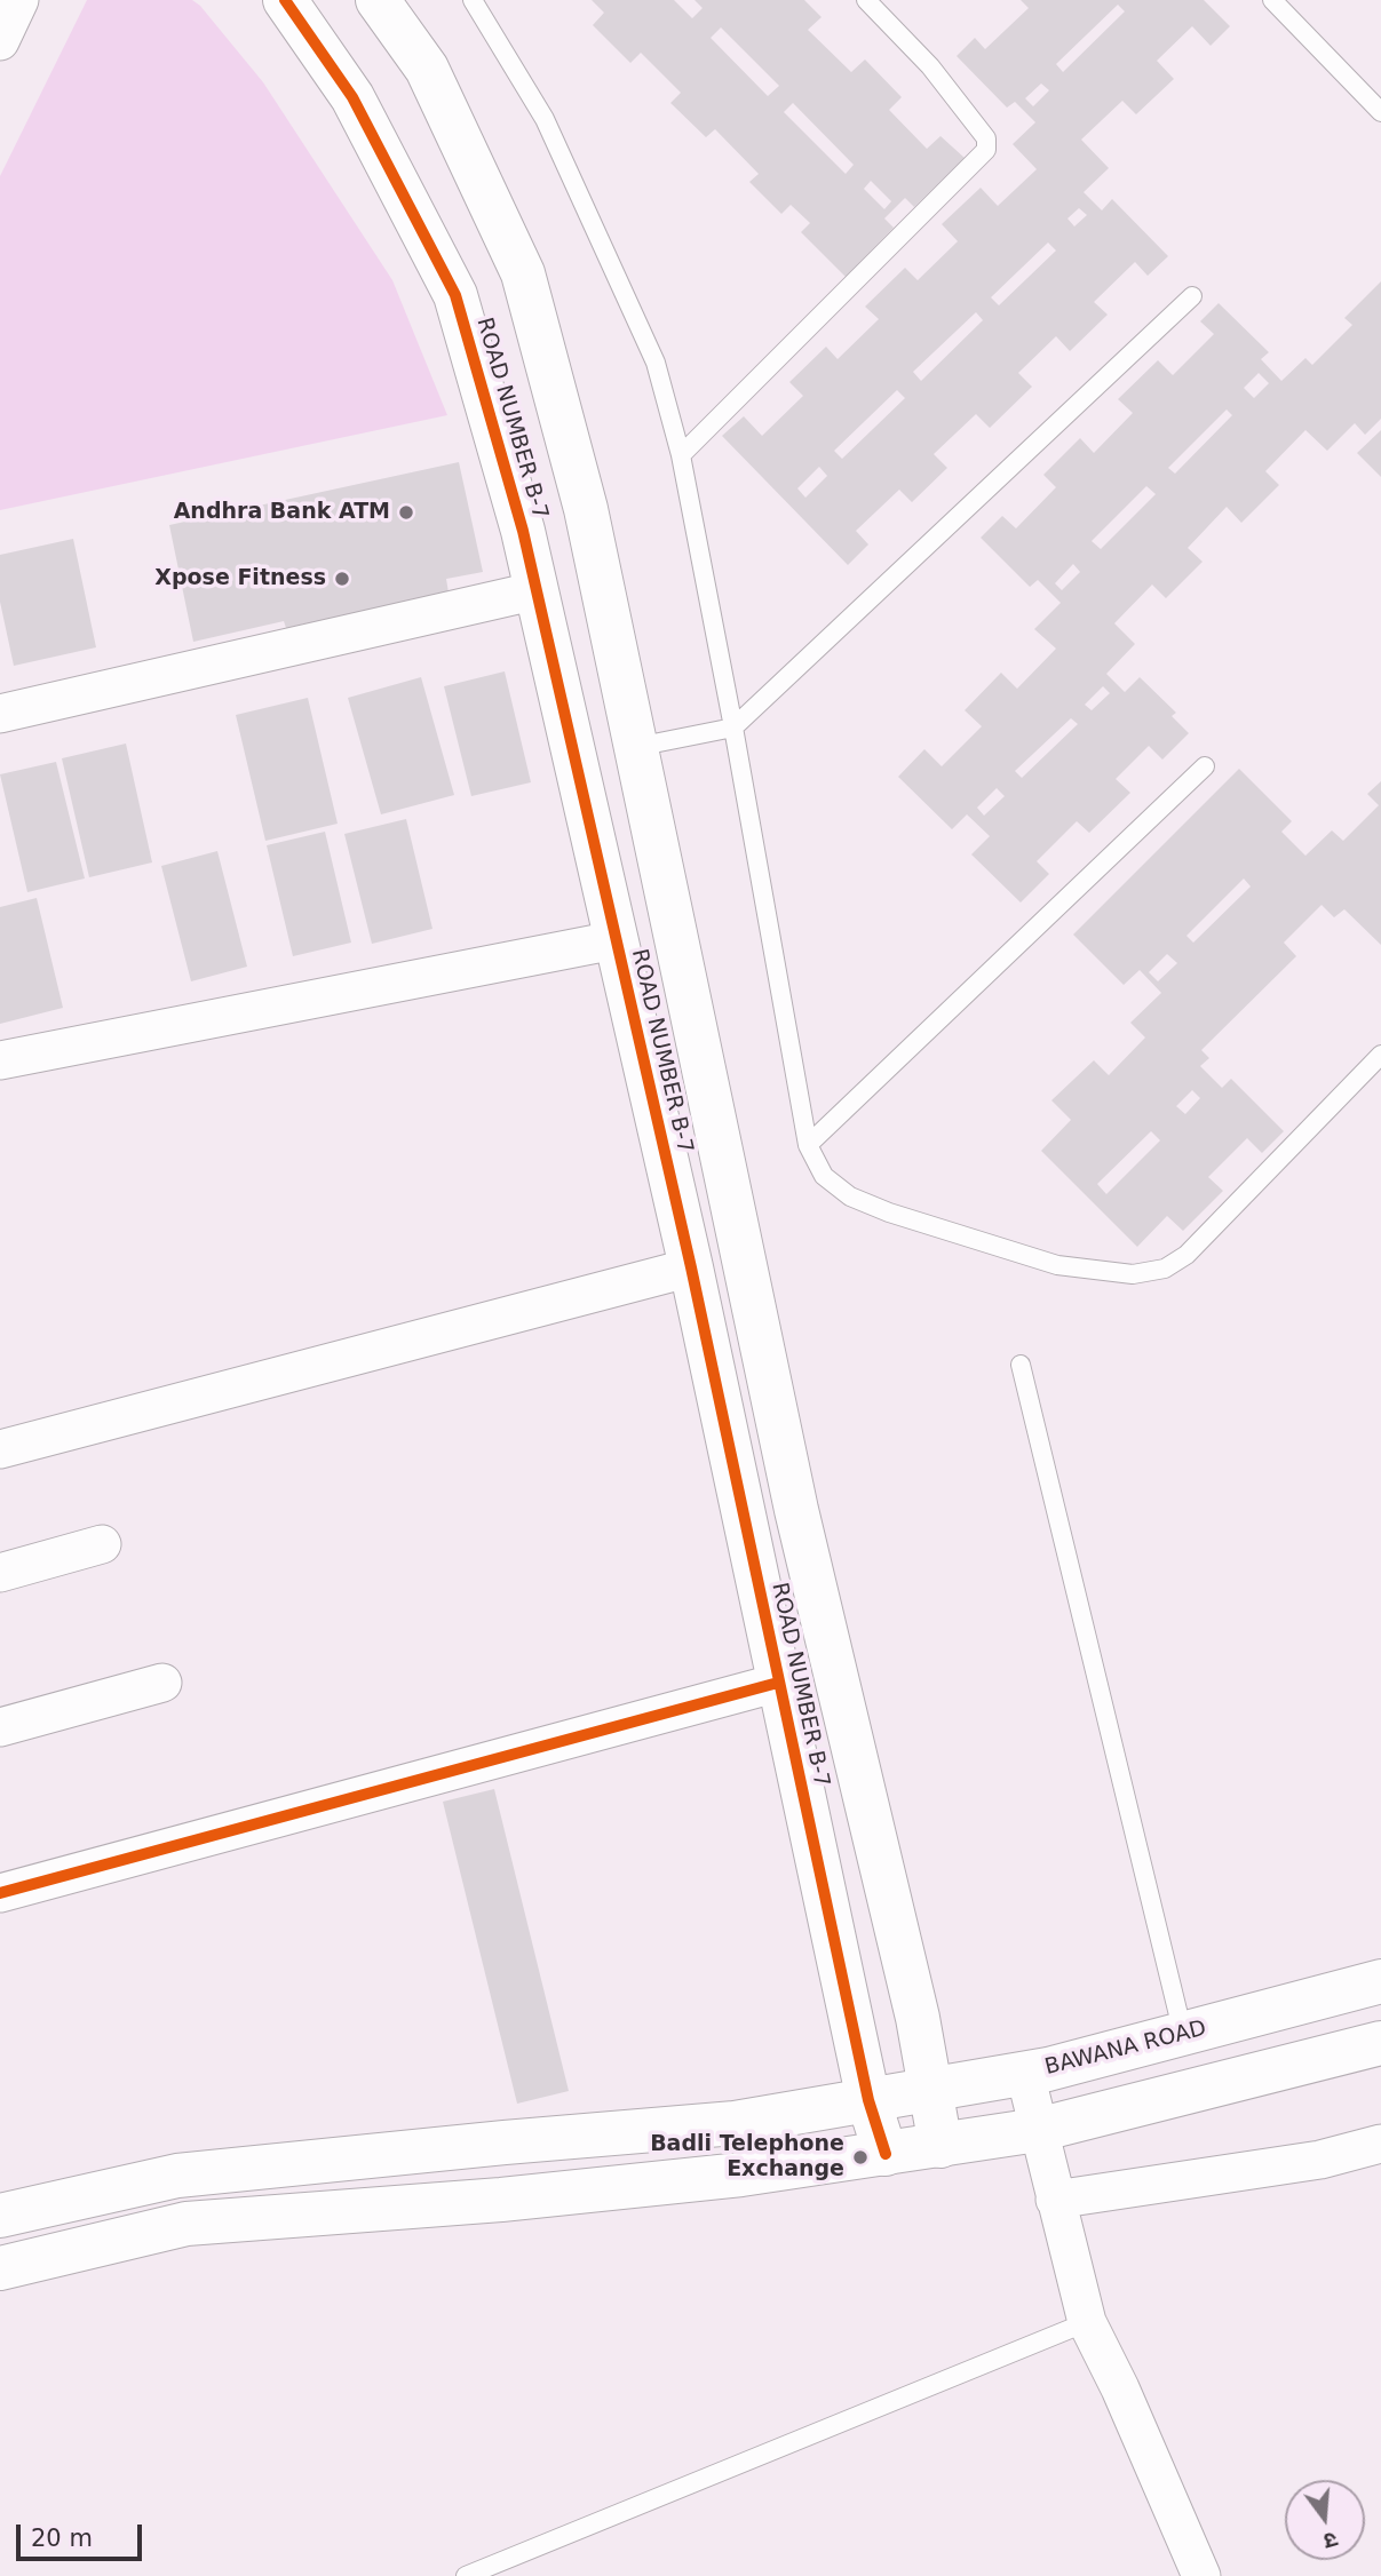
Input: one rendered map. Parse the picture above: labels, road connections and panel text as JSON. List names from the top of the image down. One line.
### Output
{"streets":{"street":["ROAD NUMBER B-7","BAWANA ROAD"]},"crossings":[["ROAD NUMBER B-7","BAWANA ROAD"]],"places":["Andhra Bank ATM","Xpose Fitness","Badli Telephone Exchange"],"scale_bar":"20 m","north":"bottom"}
